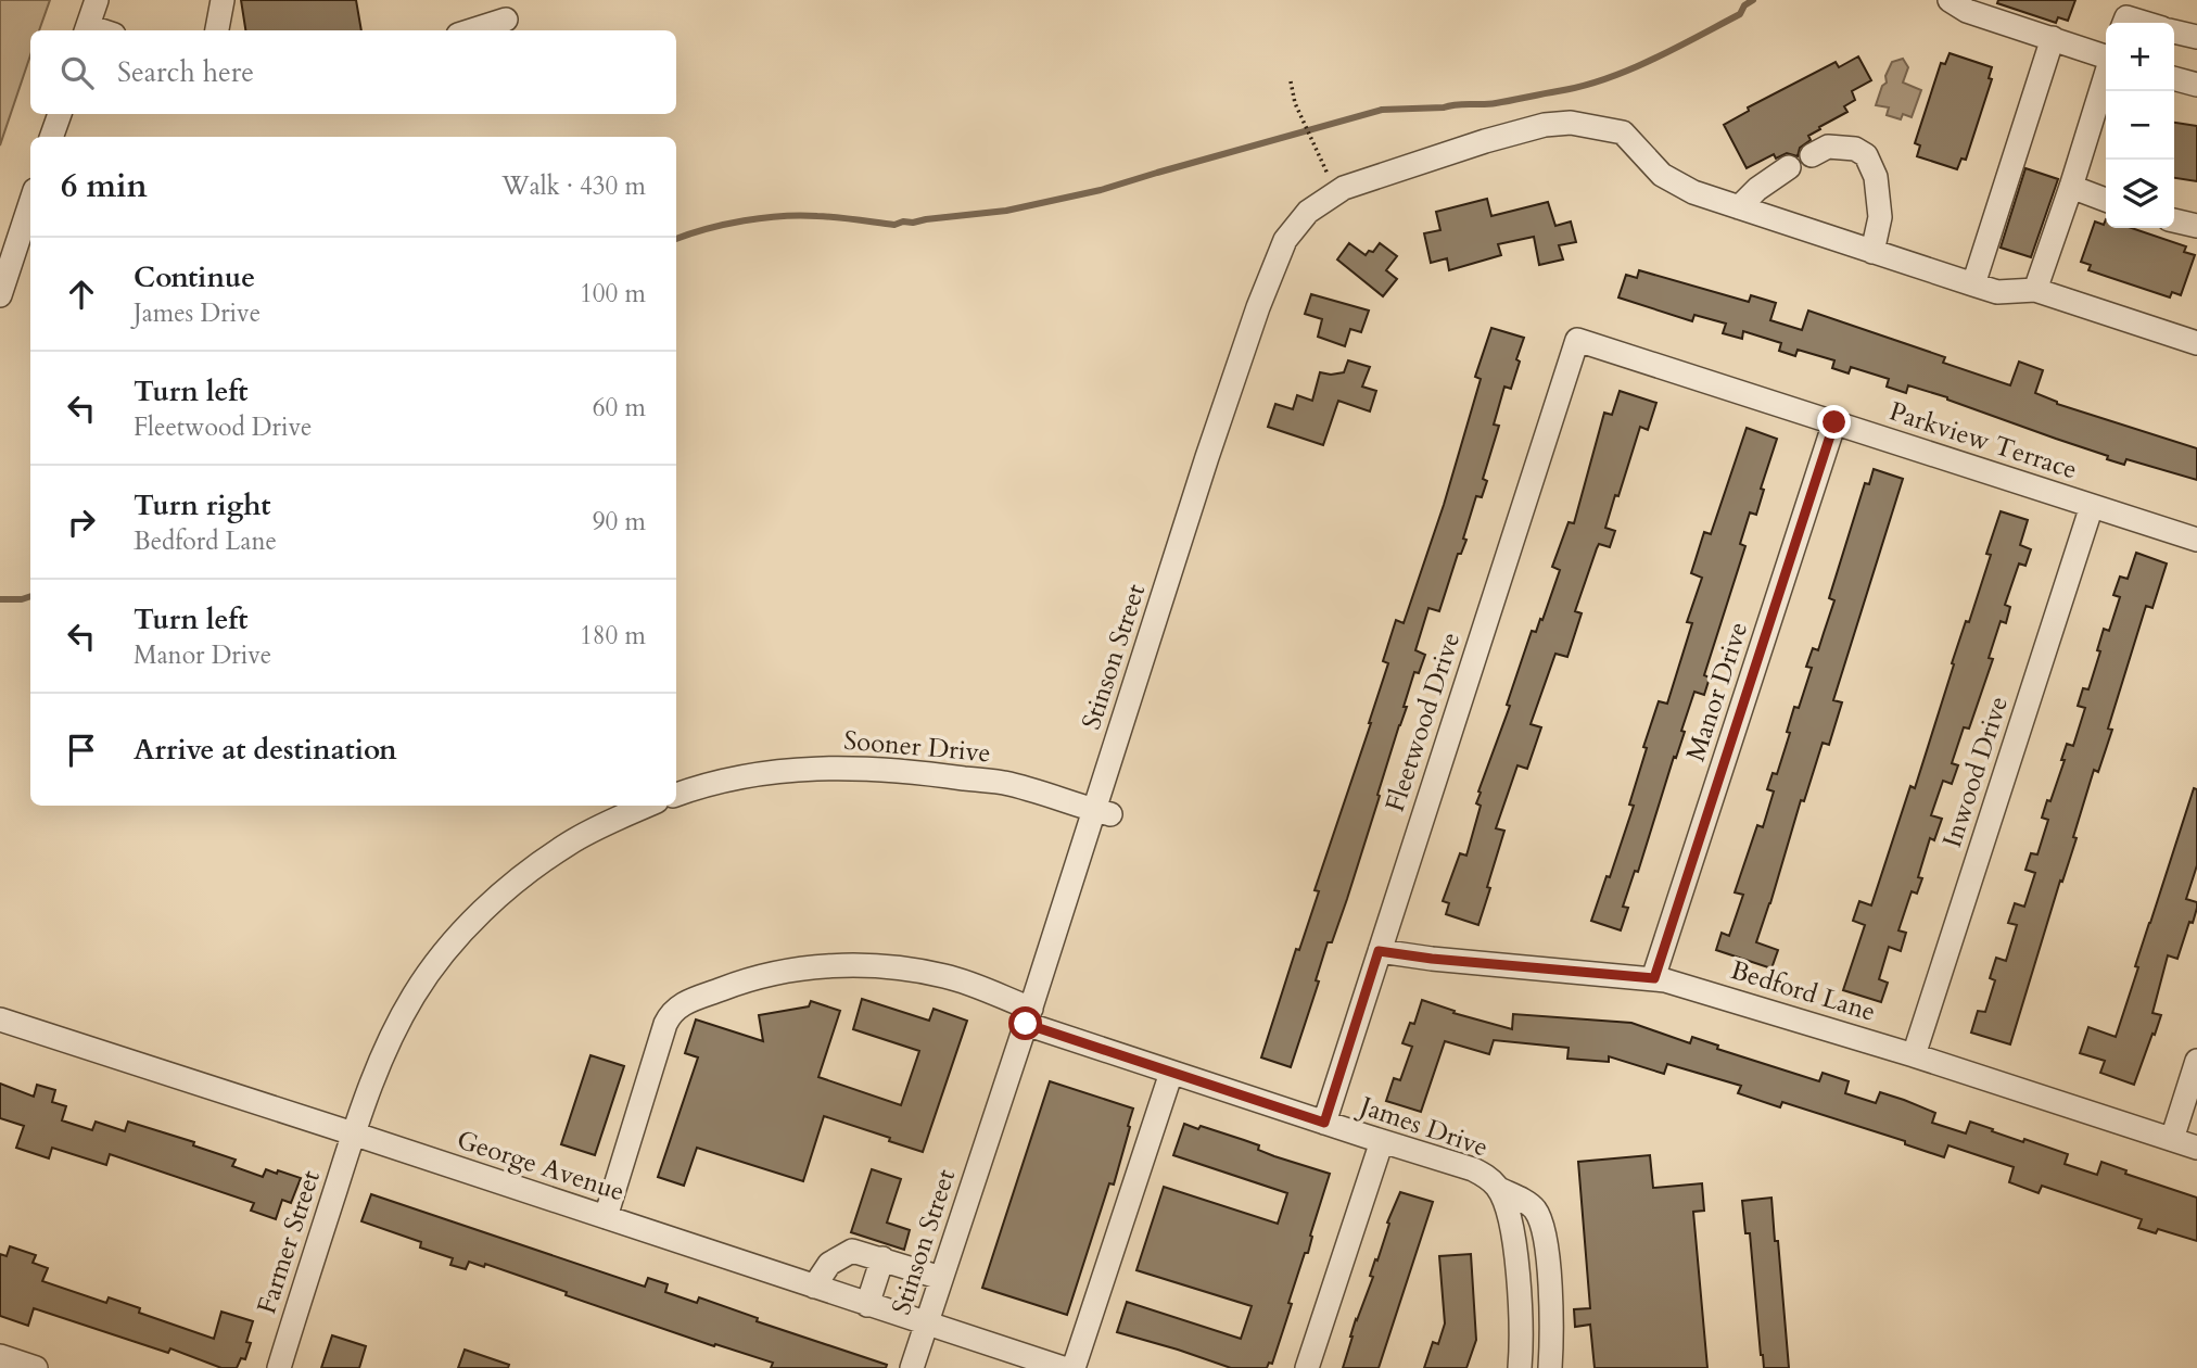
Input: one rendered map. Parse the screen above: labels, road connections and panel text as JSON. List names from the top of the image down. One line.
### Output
{"streets":{"street":["Parkview Terrace","Stinson Street","Manor Drive","Fleetwood Drive","Sooner Drive","Inwood Drive","Bedford Lane","James Drive","George Avenue","Farmer Street"]},"crossings":[["Parkview Terrace","Manor Drive"],["Parkview Terrace","Fleetwood Drive"],["Parkview Terrace","Inwood Drive"],["Stinson Street","Sooner Drive"],["Stinson Street","James Drive"],["Stinson Street","George Avenue"],["Manor Drive","Bedford Lane"],["Fleetwood Drive","Bedford Lane"],["Fleetwood Drive","James Drive"],["Inwood Drive","Bedford Lane"],["James Drive","George Avenue"],["George Avenue","Farmer Street"]],"page":{"map_buttons":["+","−"],"search":"Search here","heading":["6 min","Walk · 430 m"],"list":[["Continue","James Drive","100 m"],["Turn left","Fleetwood Drive","60 m"],["Turn right","Bedford Lane","90 m"],["Turn left","Manor Drive","180 m"],"Arrive at destination"]}}
